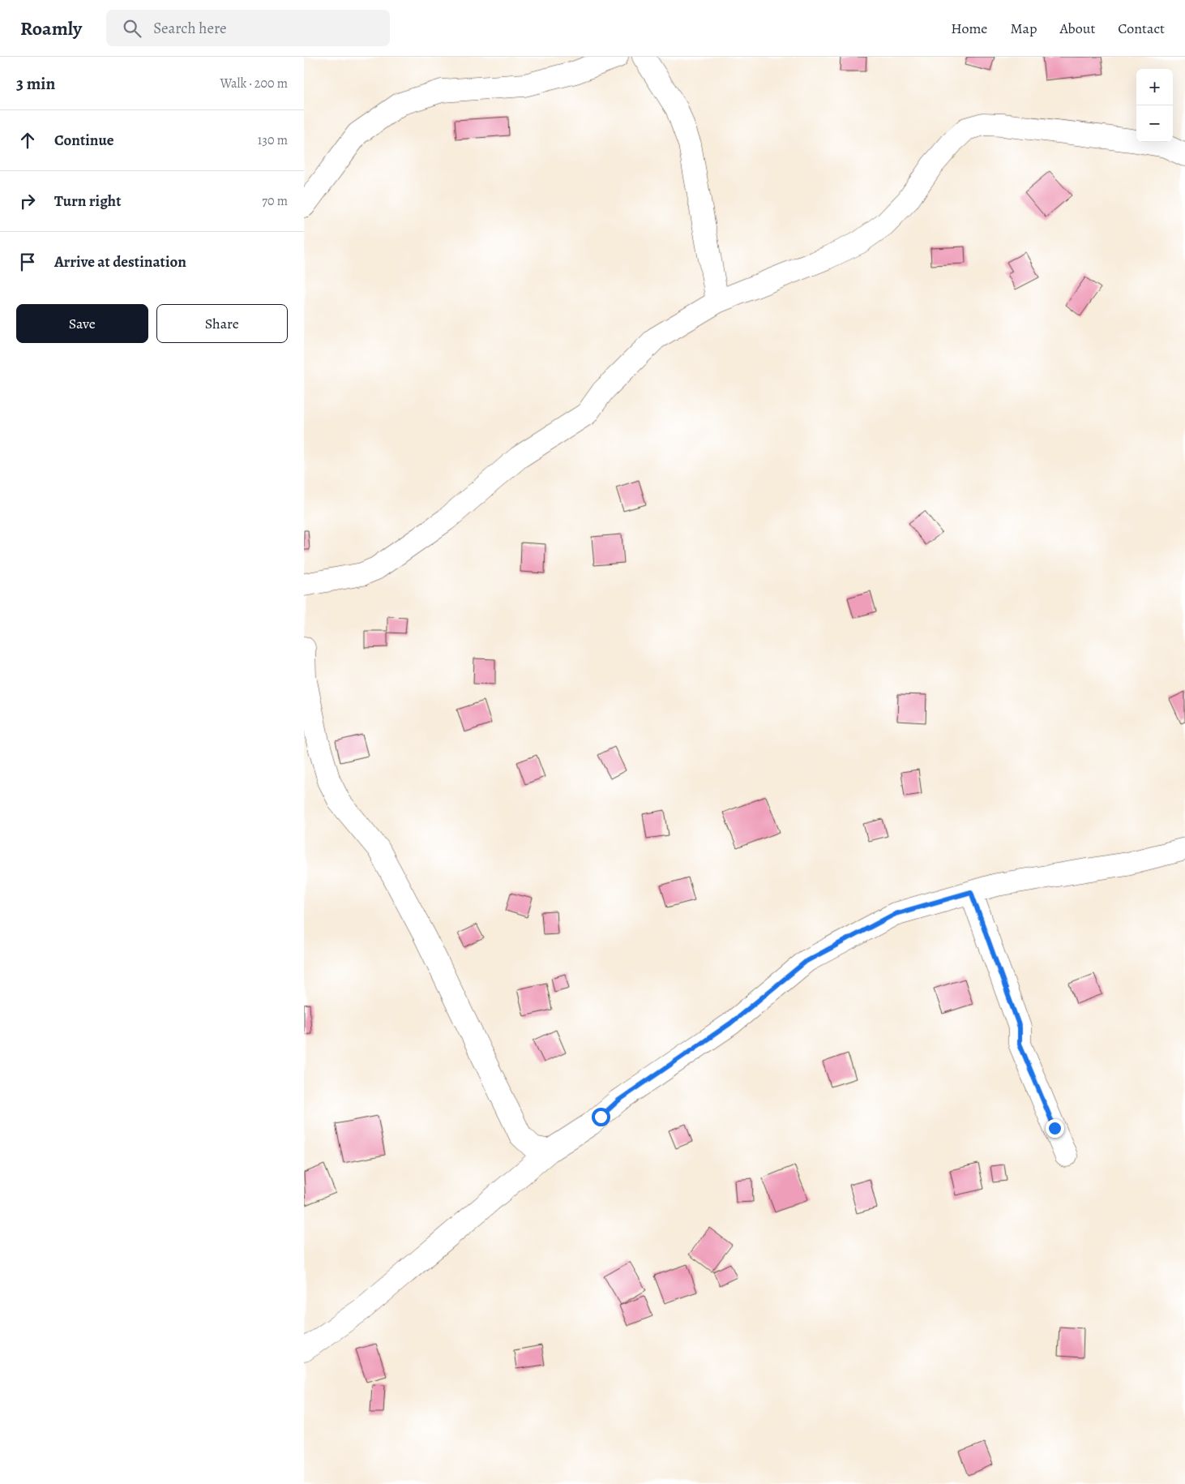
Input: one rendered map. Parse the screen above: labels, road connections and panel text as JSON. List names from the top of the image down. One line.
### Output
{"page":{"header":"Roamly","search":"Search here","nav":["Home","Map","About","Contact"],"heading":["3 min","Walk · 200 m"],"map_buttons":["+","−"],"list":[["Continue","130 m"],["Turn right","70 m"],"Arrive at destination"],"buttons":["Save","Share"]}}
